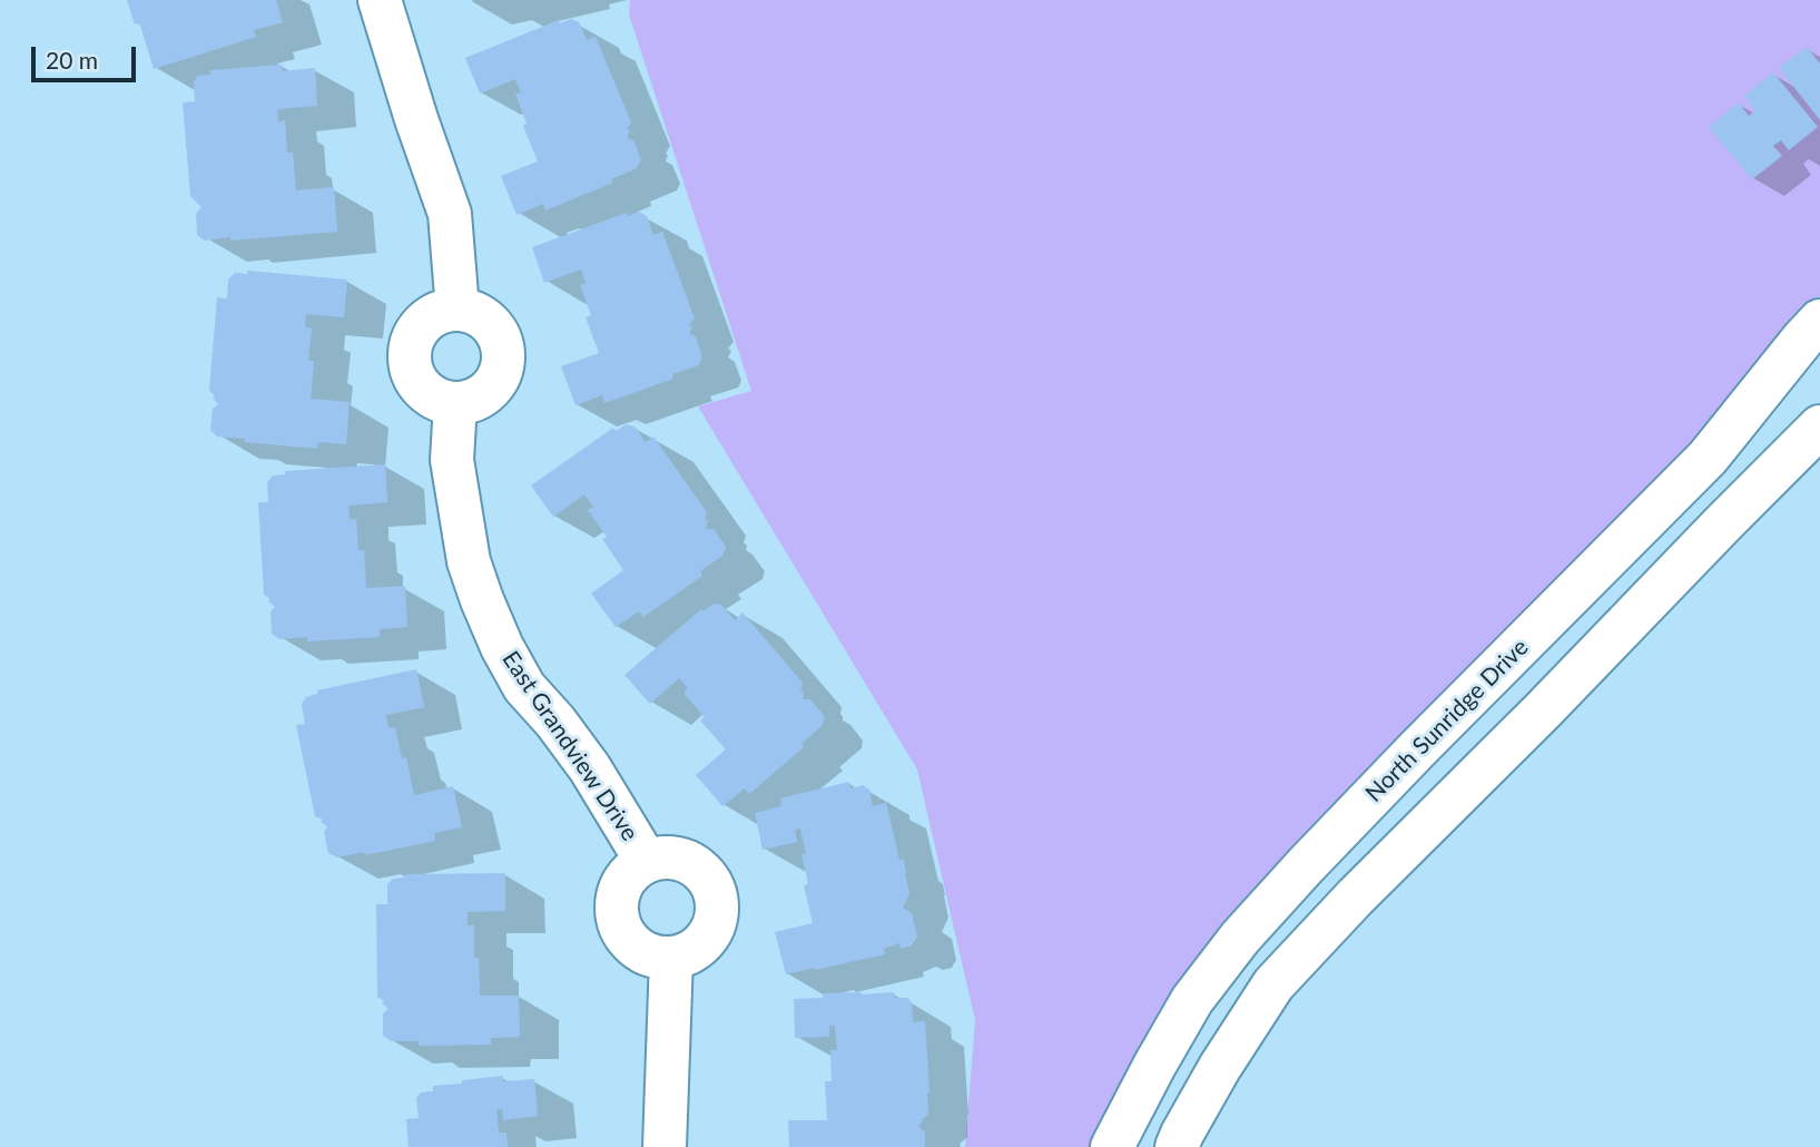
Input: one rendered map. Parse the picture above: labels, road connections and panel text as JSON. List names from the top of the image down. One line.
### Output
{"streets":{"street":["North Sunridge Drive","East Grandview Drive"]},"scale_bar":"20 m"}
